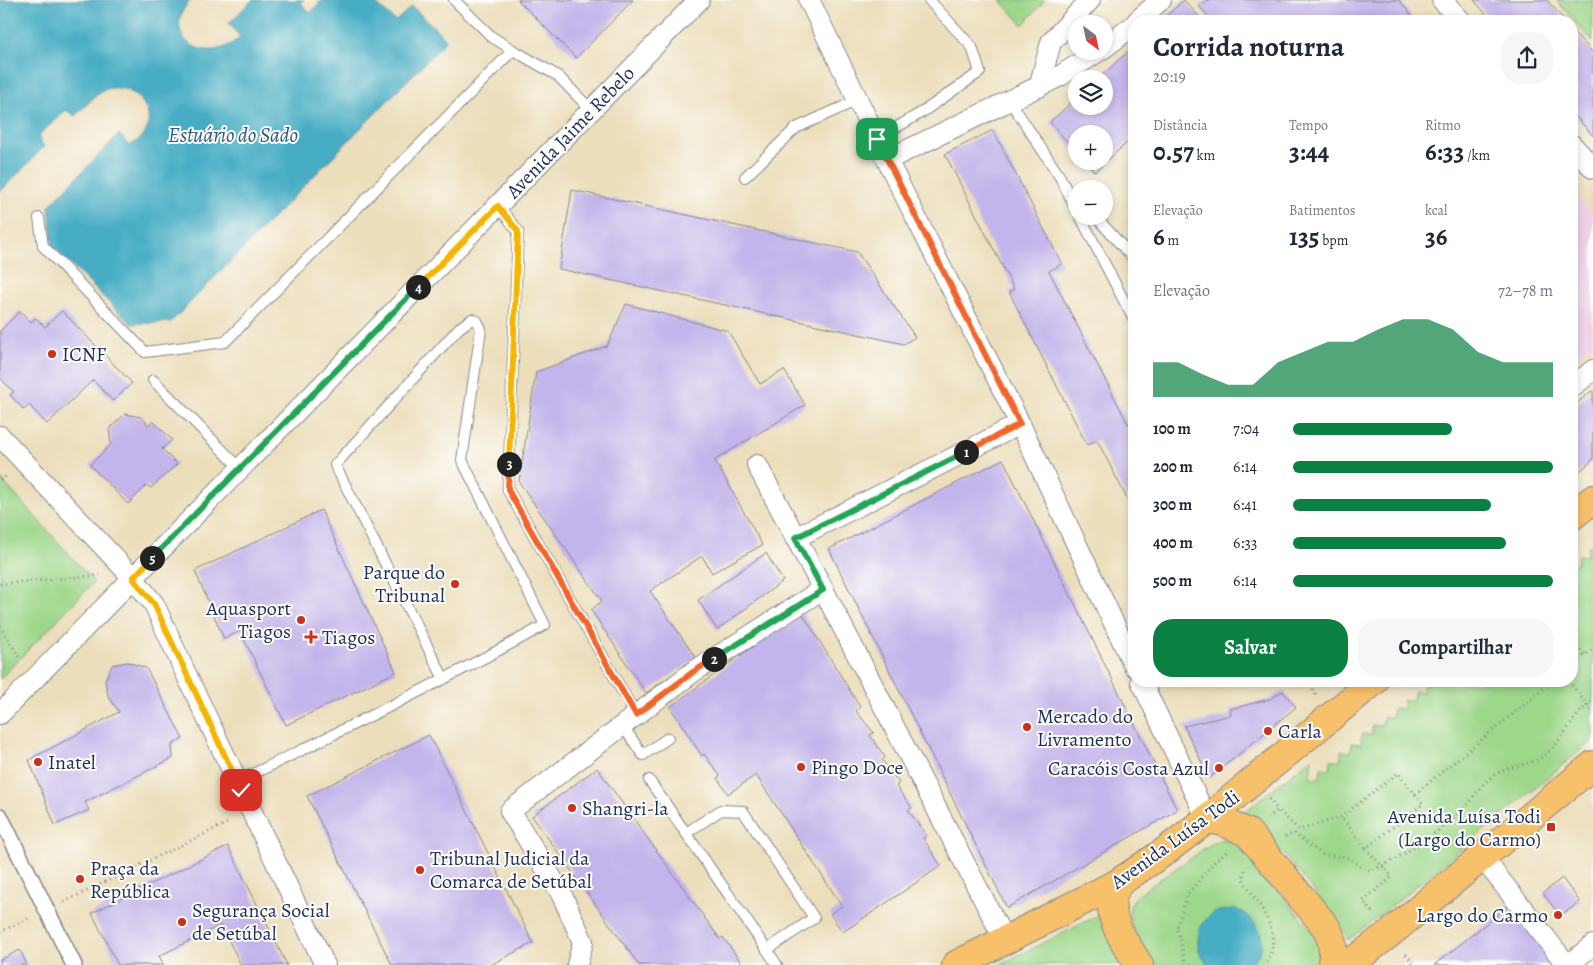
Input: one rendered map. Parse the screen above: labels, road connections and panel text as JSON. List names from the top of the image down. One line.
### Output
{"streets":{"main road":["Avenida Luísa Todi"],"street":["Avenida Jaime Rebelo"]},"water":["Estuário do Sado"],"places":{"other":["ICNF","Parque do Tribunal","Aquasport Tiagos","Mercado do Livramento","Carla","Inatel","Pingo Doce","Caracóis Costa Azul","Shangri-la","Tribunal Judicial da Comarca de Setúbal","Praça da República","Largo do Carmo","Segurança Social de Setúbal"],"health":["Tiagos"],"transit":["Avenida Luísa Todi (Largo do Carmo)"]},"north":"bottom right","page":{"map_buttons":["+","−"],"heading":["Corrida noturna","20:19"],"stats":[["Distância","0.57 km"],["Tempo","3:44"],["Ritmo","6:33 /km"],["Elevação","6 m"],["Batimentos","135 bpm"],["kcal","36"]],"chart":["Elevação","72–78 m"],"pins":["4","1","3","5","2"],"list":[{"name":"100 m","note":"7:04"},{"name":"200 m","note":"6:14"},{"name":"300 m","note":"6:41"},{"name":"400 m","note":"6:33"},{"name":"500 m","note":"6:14"}],"buttons":["Salvar","Compartilhar"]}}
